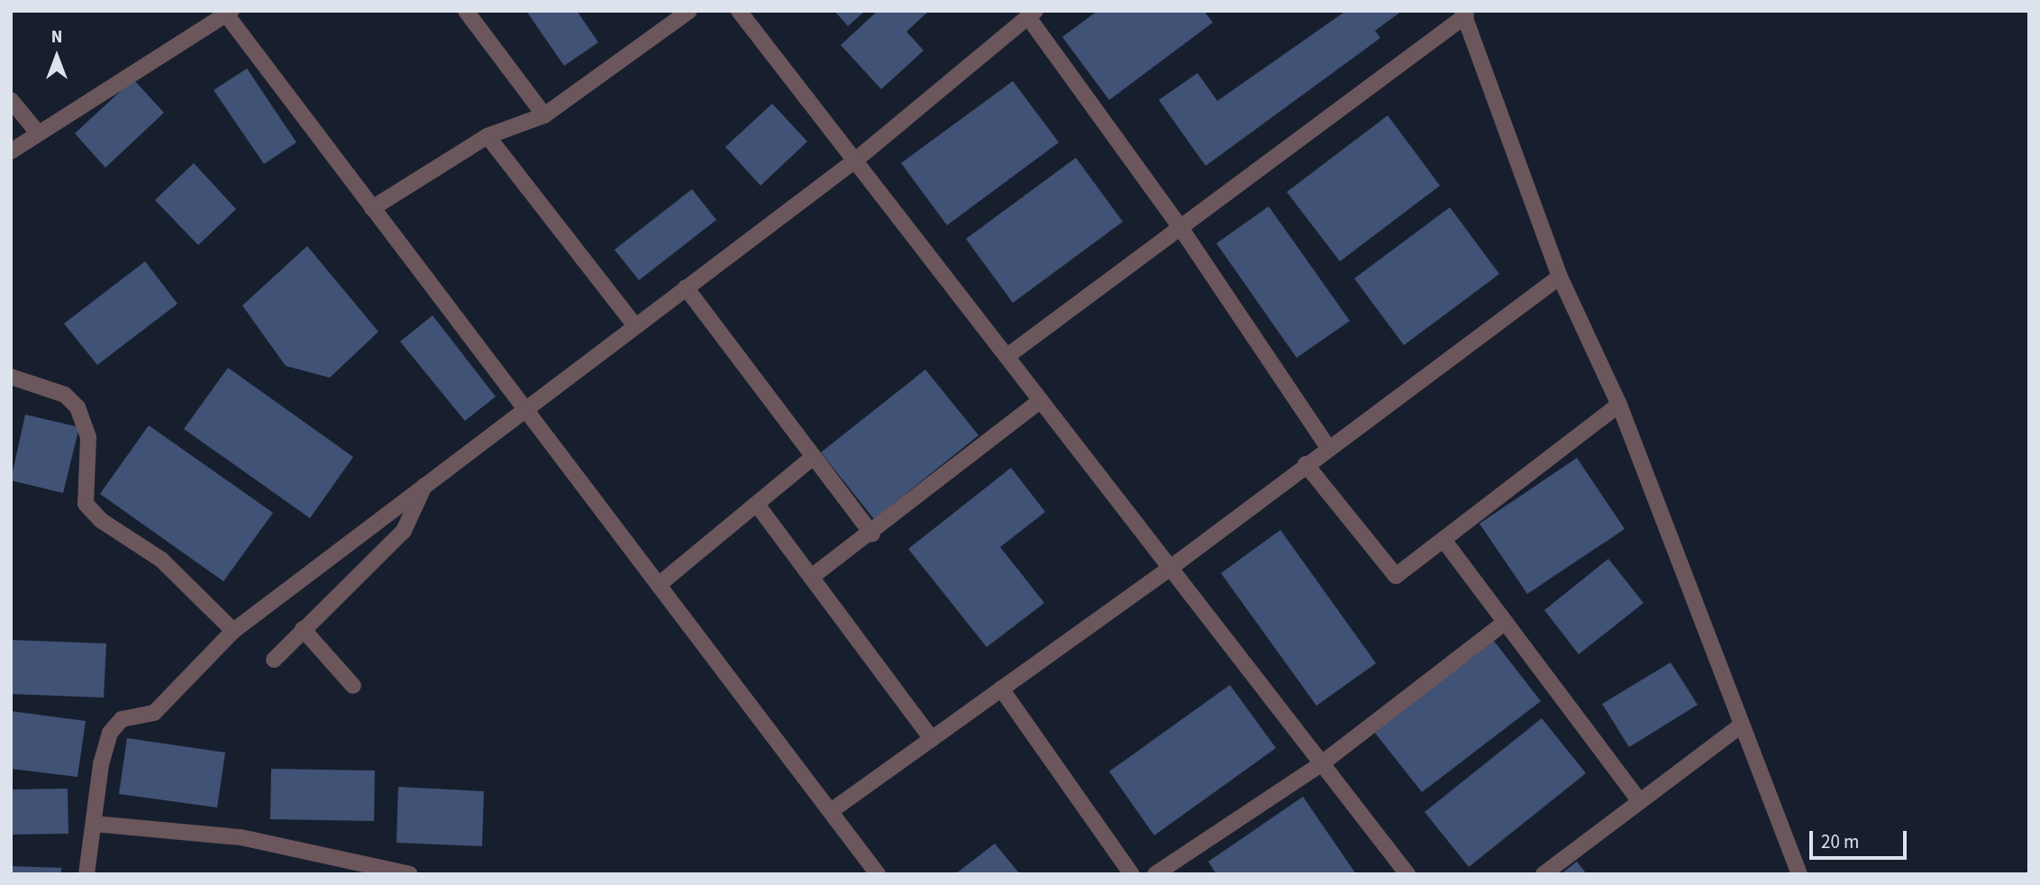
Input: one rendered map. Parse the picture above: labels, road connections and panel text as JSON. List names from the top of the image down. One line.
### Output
{"scale_bar":"20 m","north":"top"}
